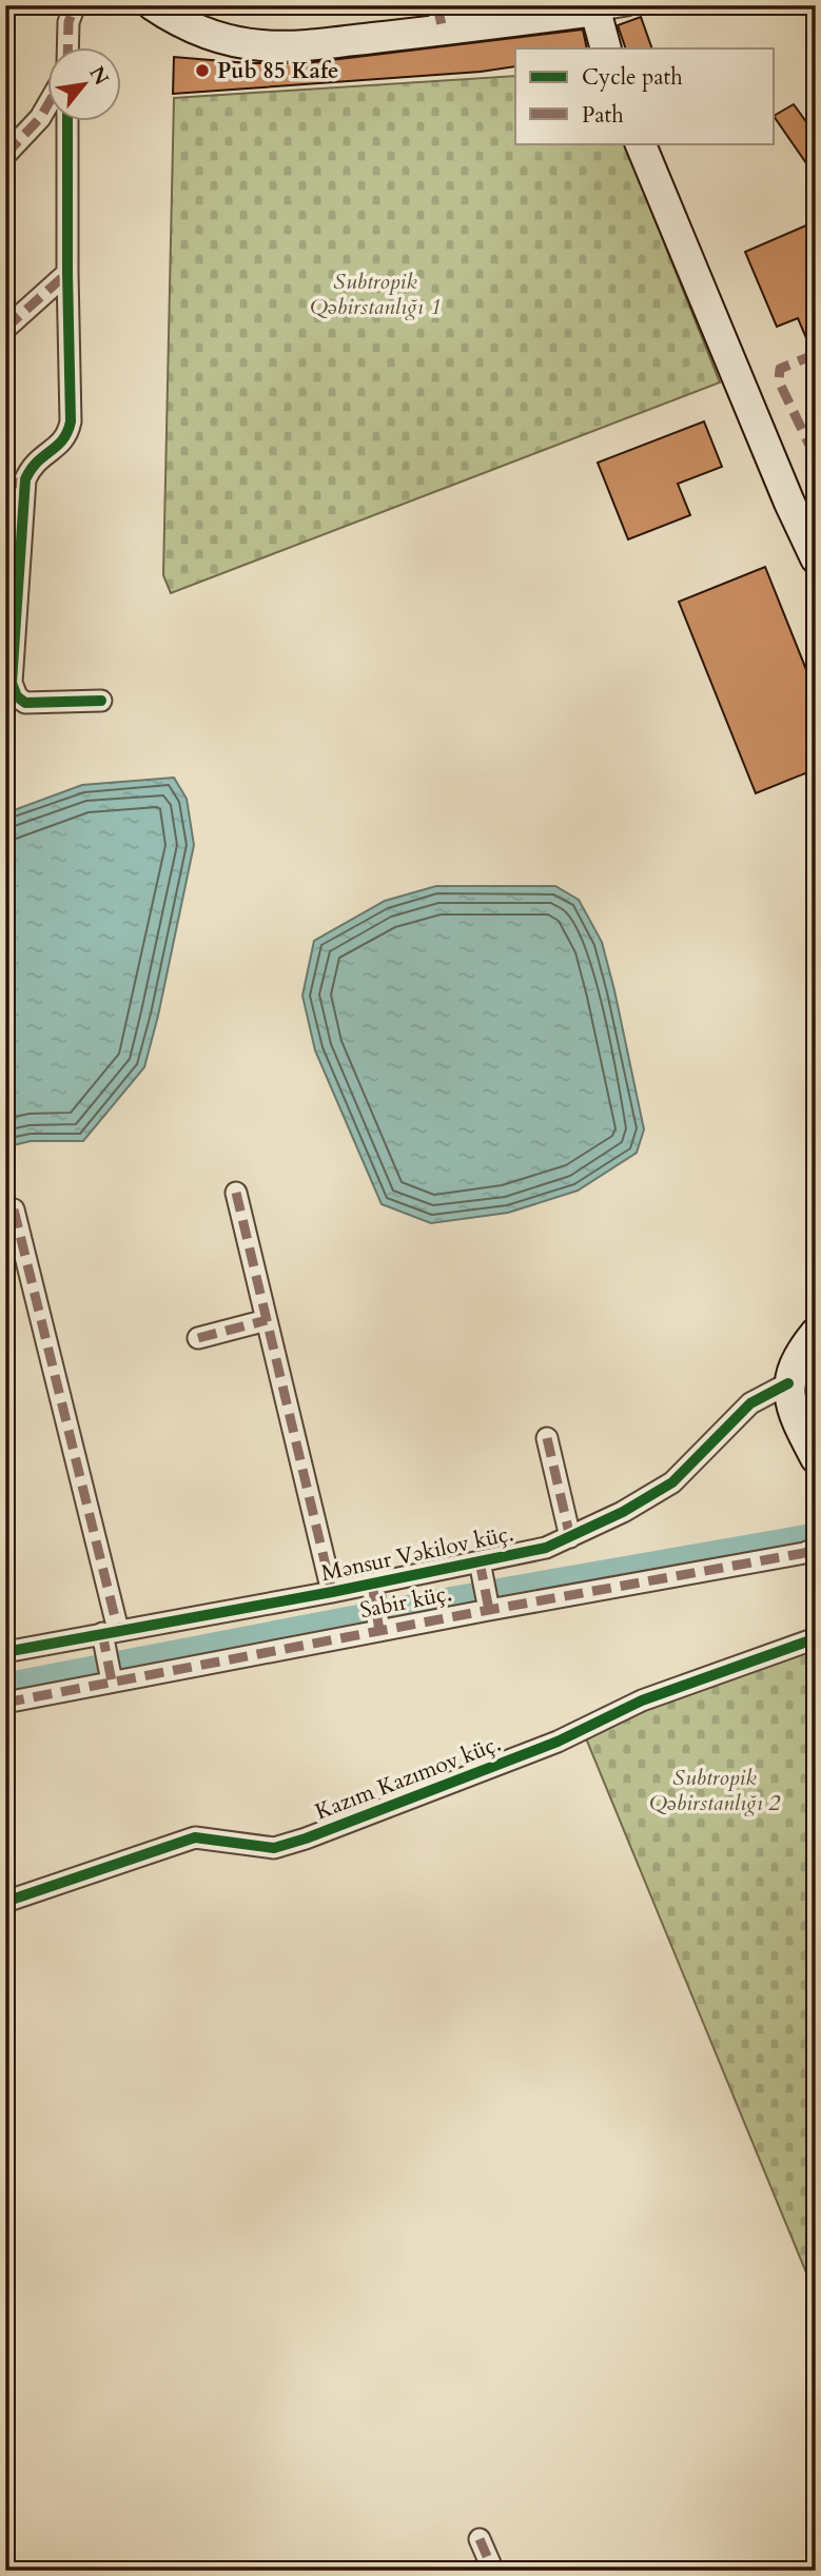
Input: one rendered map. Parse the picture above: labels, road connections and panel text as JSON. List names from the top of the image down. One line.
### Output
{"streets":{"street":["Mənsur Vəkilov küç.","Sabir küç.","Kazım Kazımov küç."]},"parks":["Subtropik Qəbirstanlığı 1","Subtropik Qəbirstanlığı 2"],"places":["Pub 85 Kafe"],"legend":["Cycle path","Path"],"north":"top right"}
